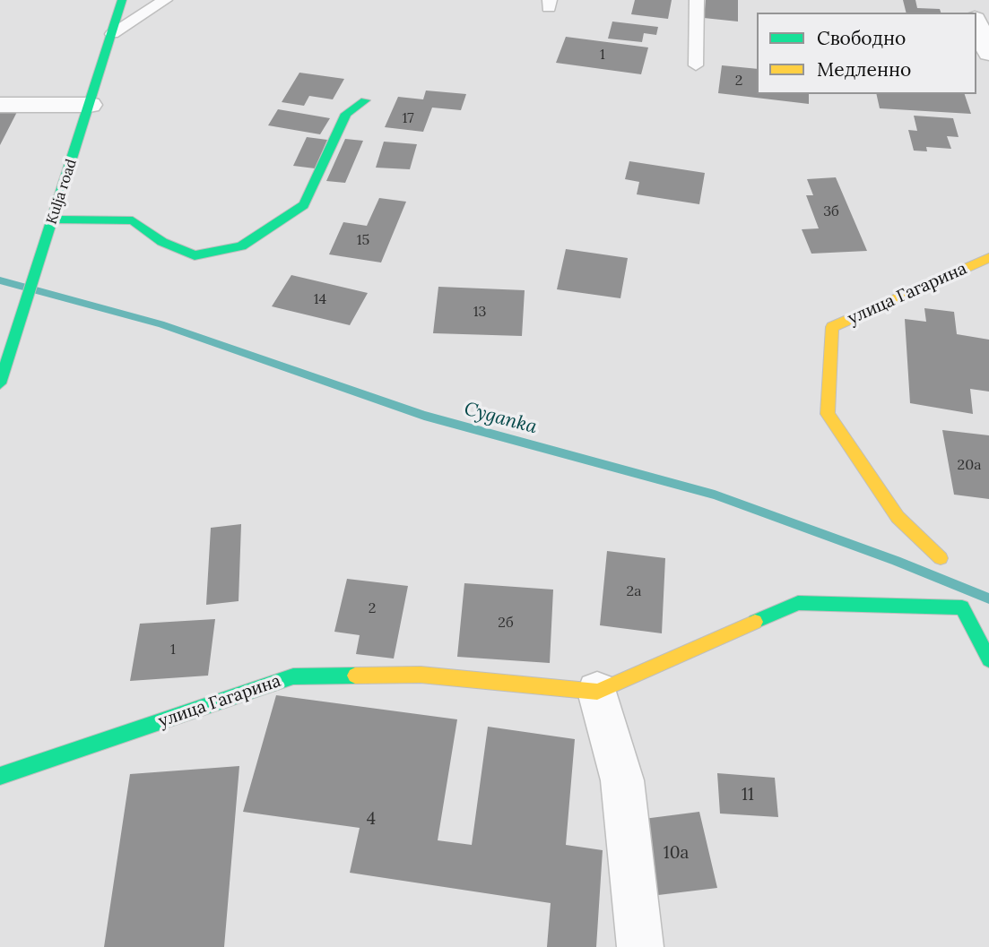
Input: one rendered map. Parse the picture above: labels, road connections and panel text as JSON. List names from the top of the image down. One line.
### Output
{"streets":{"street":["Kulja road","улица Гагарина"]},"water":["Cyganka"],"house_numbers":["1","2","17","3б","15","14","13","20а","2а","2","2б","1","11","4","10а"],"legend":["Свободно","Медленно"]}
